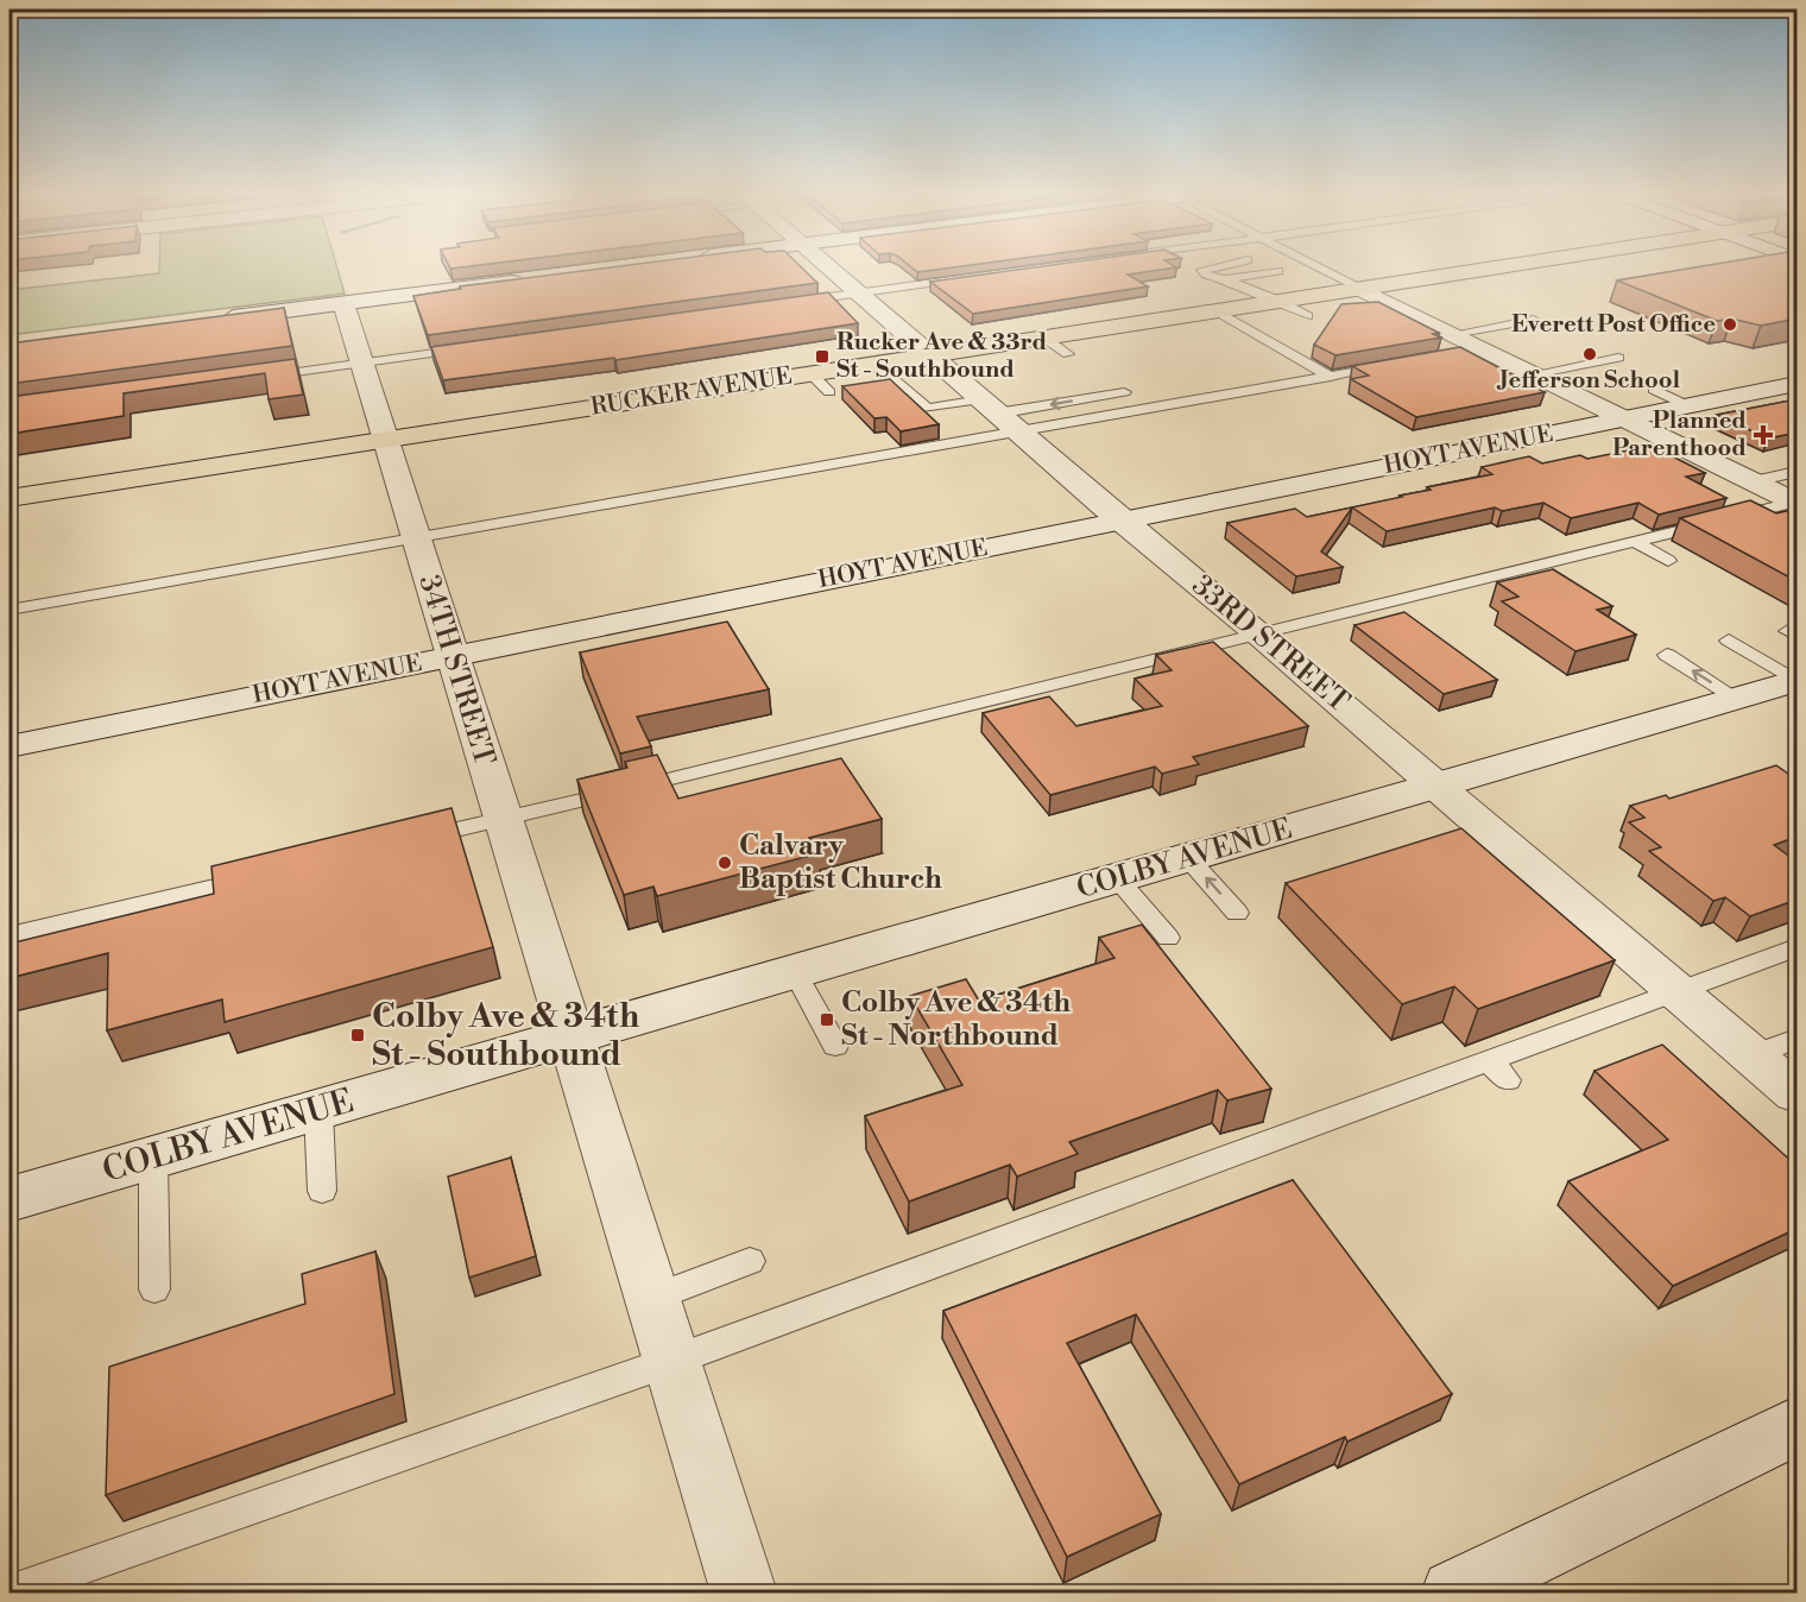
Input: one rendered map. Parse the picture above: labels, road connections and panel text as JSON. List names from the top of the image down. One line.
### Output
{"streets":{"main road":["RUCKER AVENUE"],"street":["HOYT AVENUE","33RD STREET","34TH STREET","COLBY AVENUE"]},"crossings":[["RUCKER AVENUE","33RD STREET"],["RUCKER AVENUE","34TH STREET"],["HOYT AVENUE","33RD STREET"],["HOYT AVENUE","34TH STREET"],["33RD STREET","COLBY AVENUE"],["34TH STREET","COLBY AVENUE"]],"places":{"other":["Everett Post Office","Jefferson School","Calvary Baptist Church"],"transit":["Rucker Ave & 33rd St - Southbound","Colby Ave & 34th St - Northbound","Colby Ave & 34th St - Southbound"],"health":["Planned Parenthood"]}}
